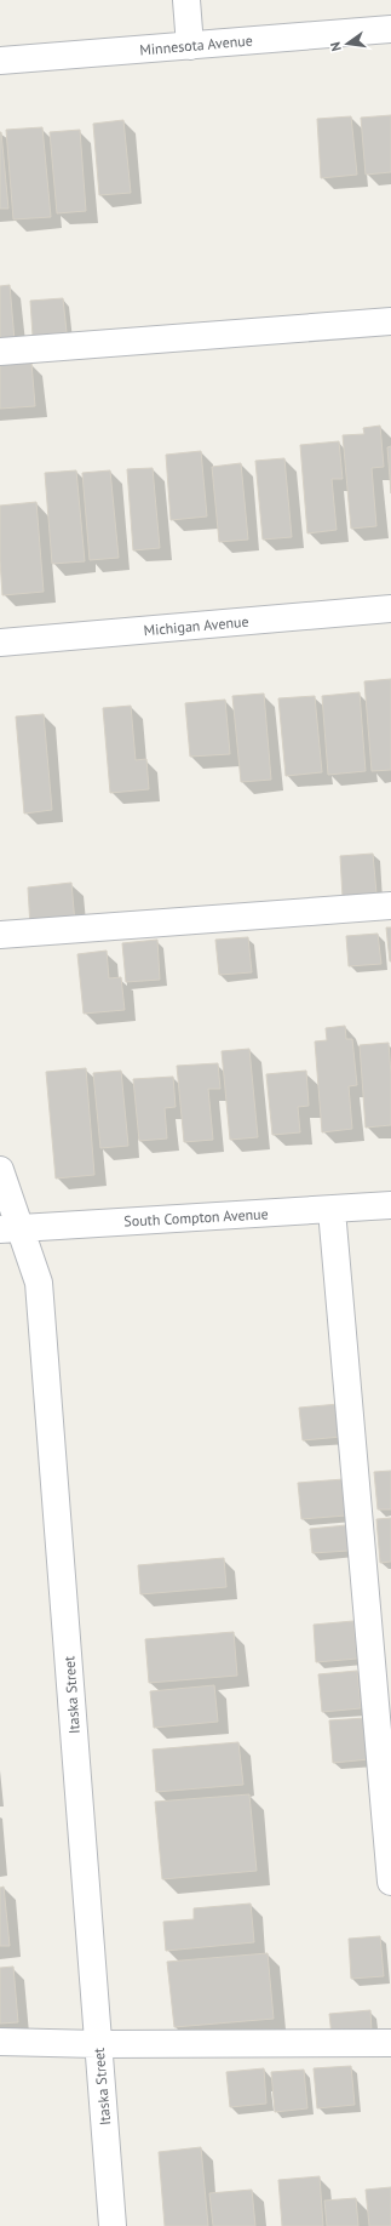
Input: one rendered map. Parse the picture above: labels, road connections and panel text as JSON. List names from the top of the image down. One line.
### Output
{"streets":{"street":["Minnesota Avenue","Michigan Avenue","South Compton Avenue","Itaska Street"]},"crossings":[["South Compton Avenue","Itaska Street"]],"north":"left"}
